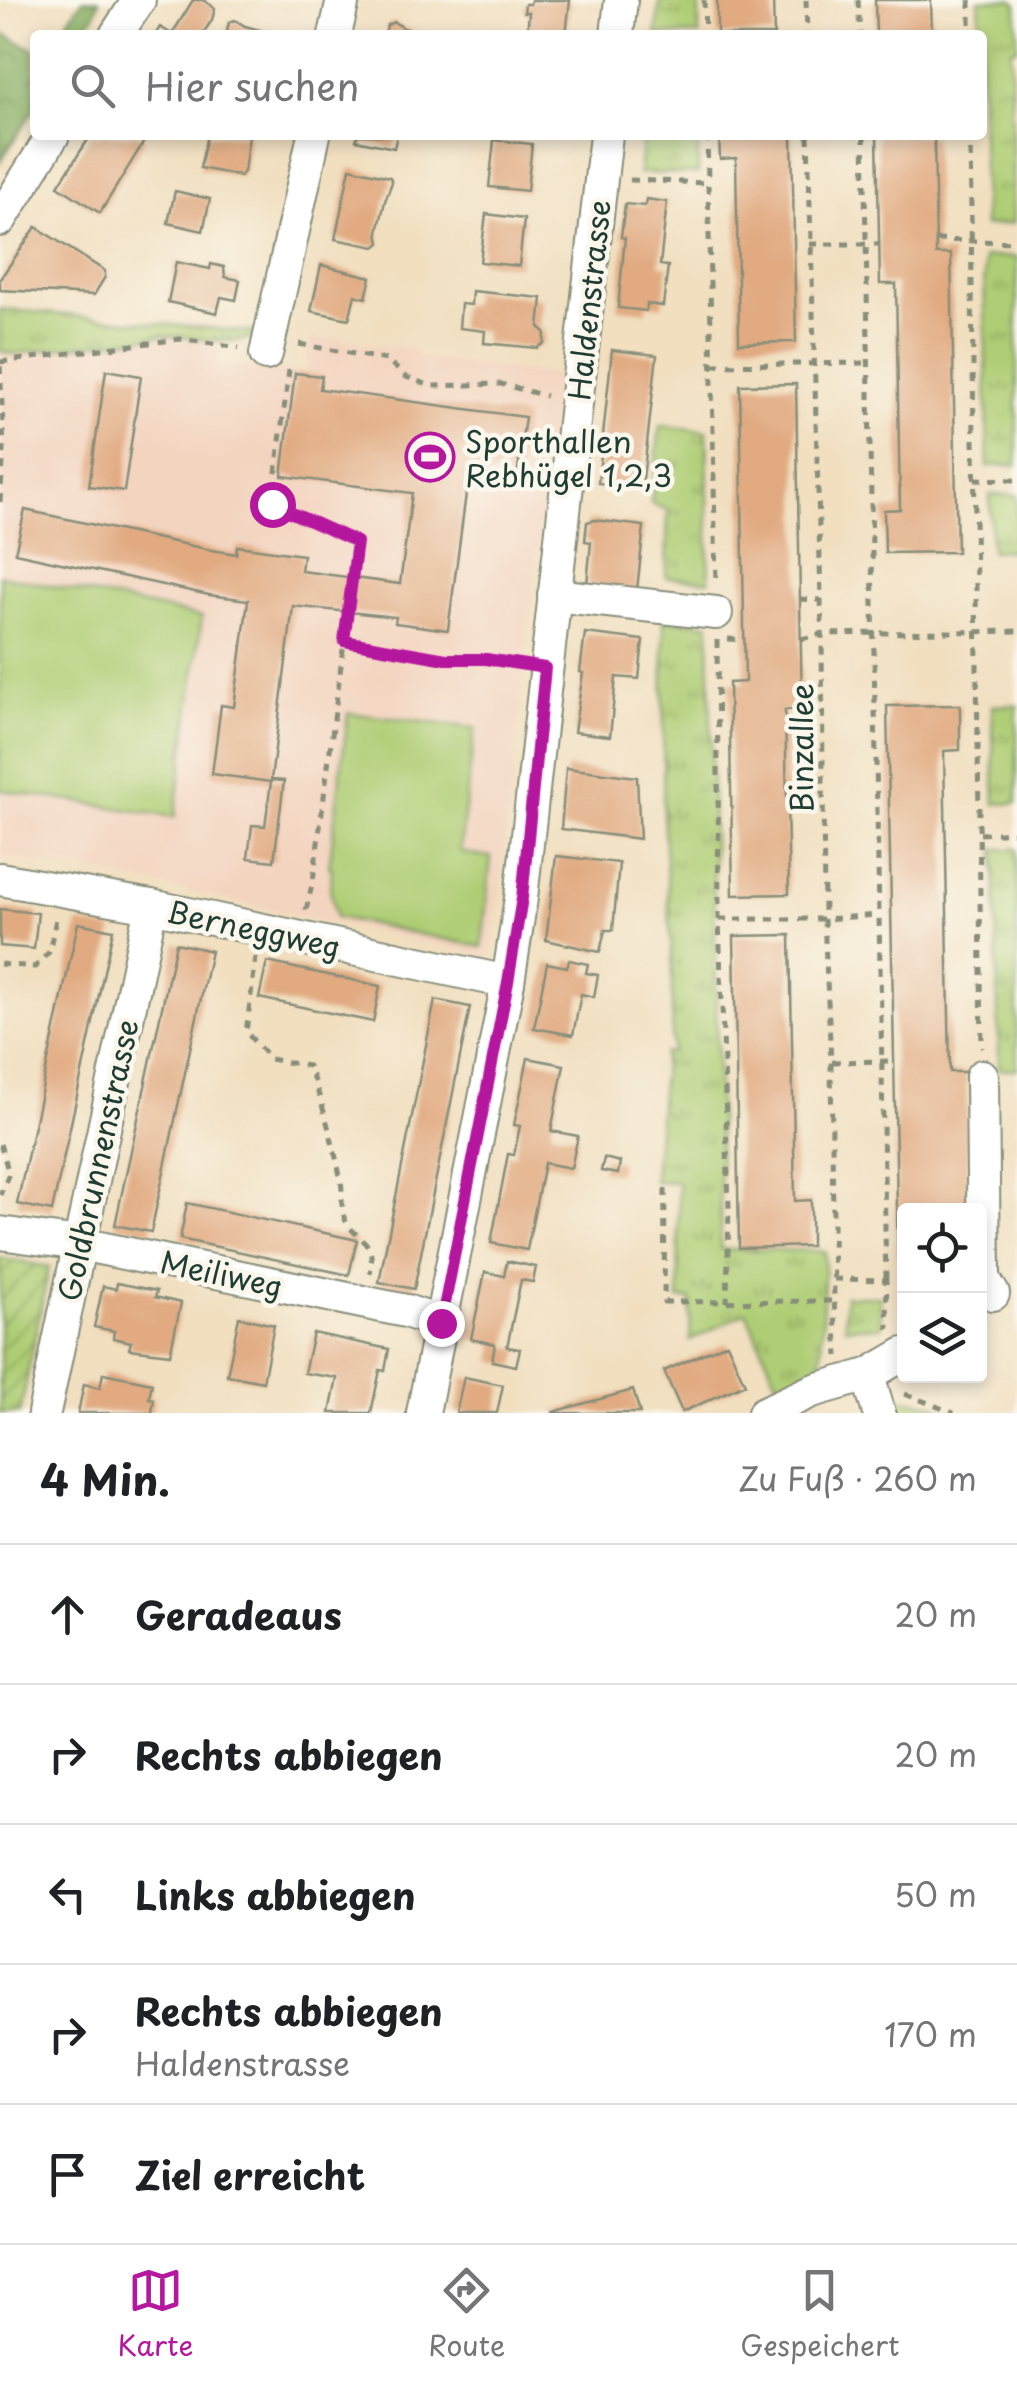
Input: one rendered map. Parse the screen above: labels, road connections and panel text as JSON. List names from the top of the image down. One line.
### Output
{"streets":{"street":["Haldenstrasse","Berneggweg","Goldbrunnenstrasse","Meiliweg"],"path":["Binzallee"]},"crossings":[["Haldenstrasse","Berneggweg"],["Haldenstrasse","Meiliweg"],["Berneggweg","Goldbrunnenstrasse"],["Goldbrunnenstrasse","Meiliweg"]],"places":{"sports":["Sporthallen Rebhügel 1,2,3"]},"page":{"search":"Hier suchen","heading":["4 Min.","Zu Fuß · 260 m"],"list":[["Geradeaus","20 m"],["Rechts abbiegen","20 m"],["Links abbiegen","50 m"],["Rechts abbiegen","Haldenstrasse","170 m"],"Ziel erreicht"],"nav":["Karte","Route","Gespeichert"]}}
